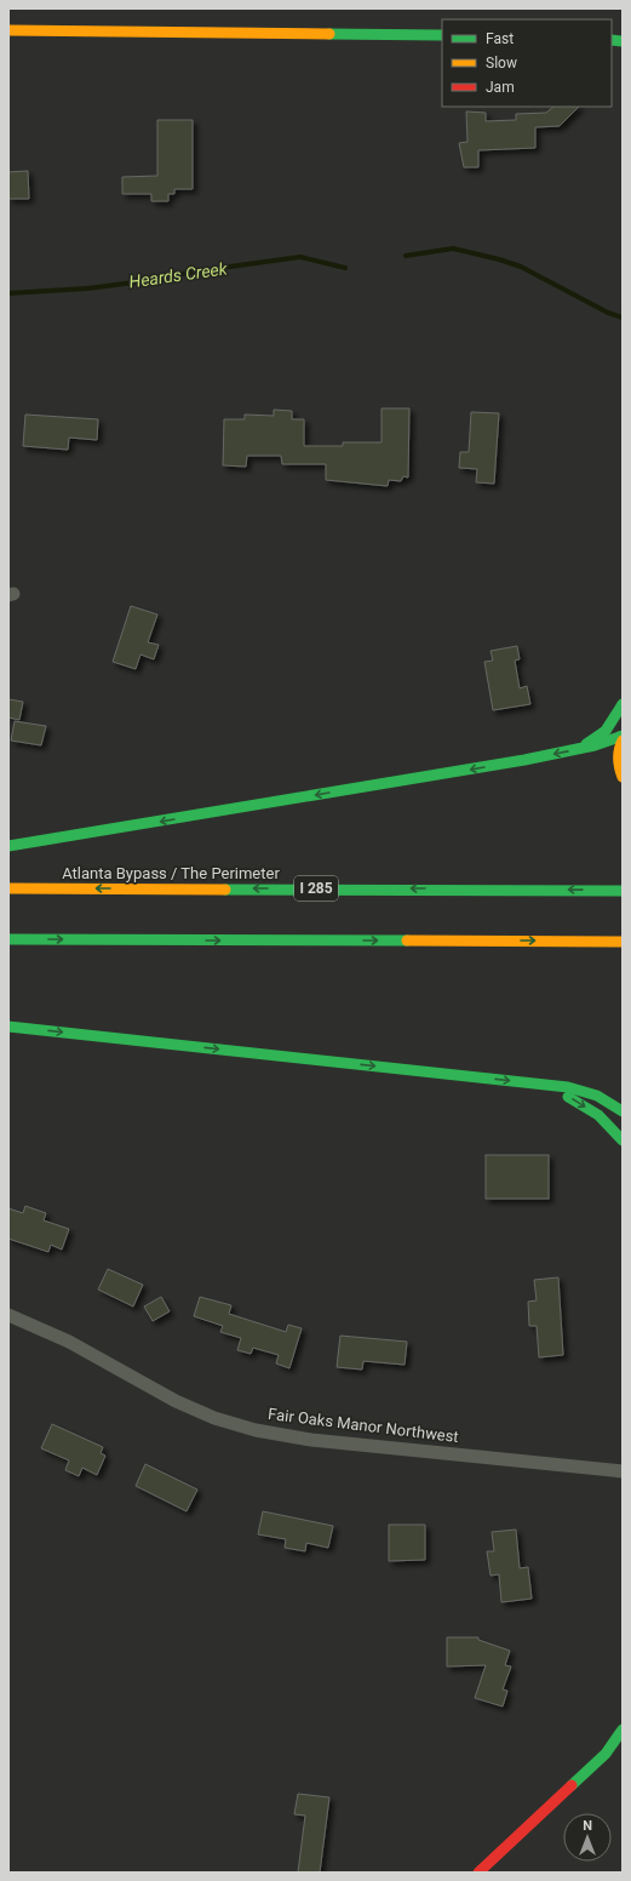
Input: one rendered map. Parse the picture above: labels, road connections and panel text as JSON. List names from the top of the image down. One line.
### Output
{"streets":{"main road":["Atlanta Bypass / The Perimeter","I 285"],"street":["Fair Oaks Manor Northwest"]},"water":["Heards Creek"],"legend":["Fast","Slow","Jam"],"north":"top"}
